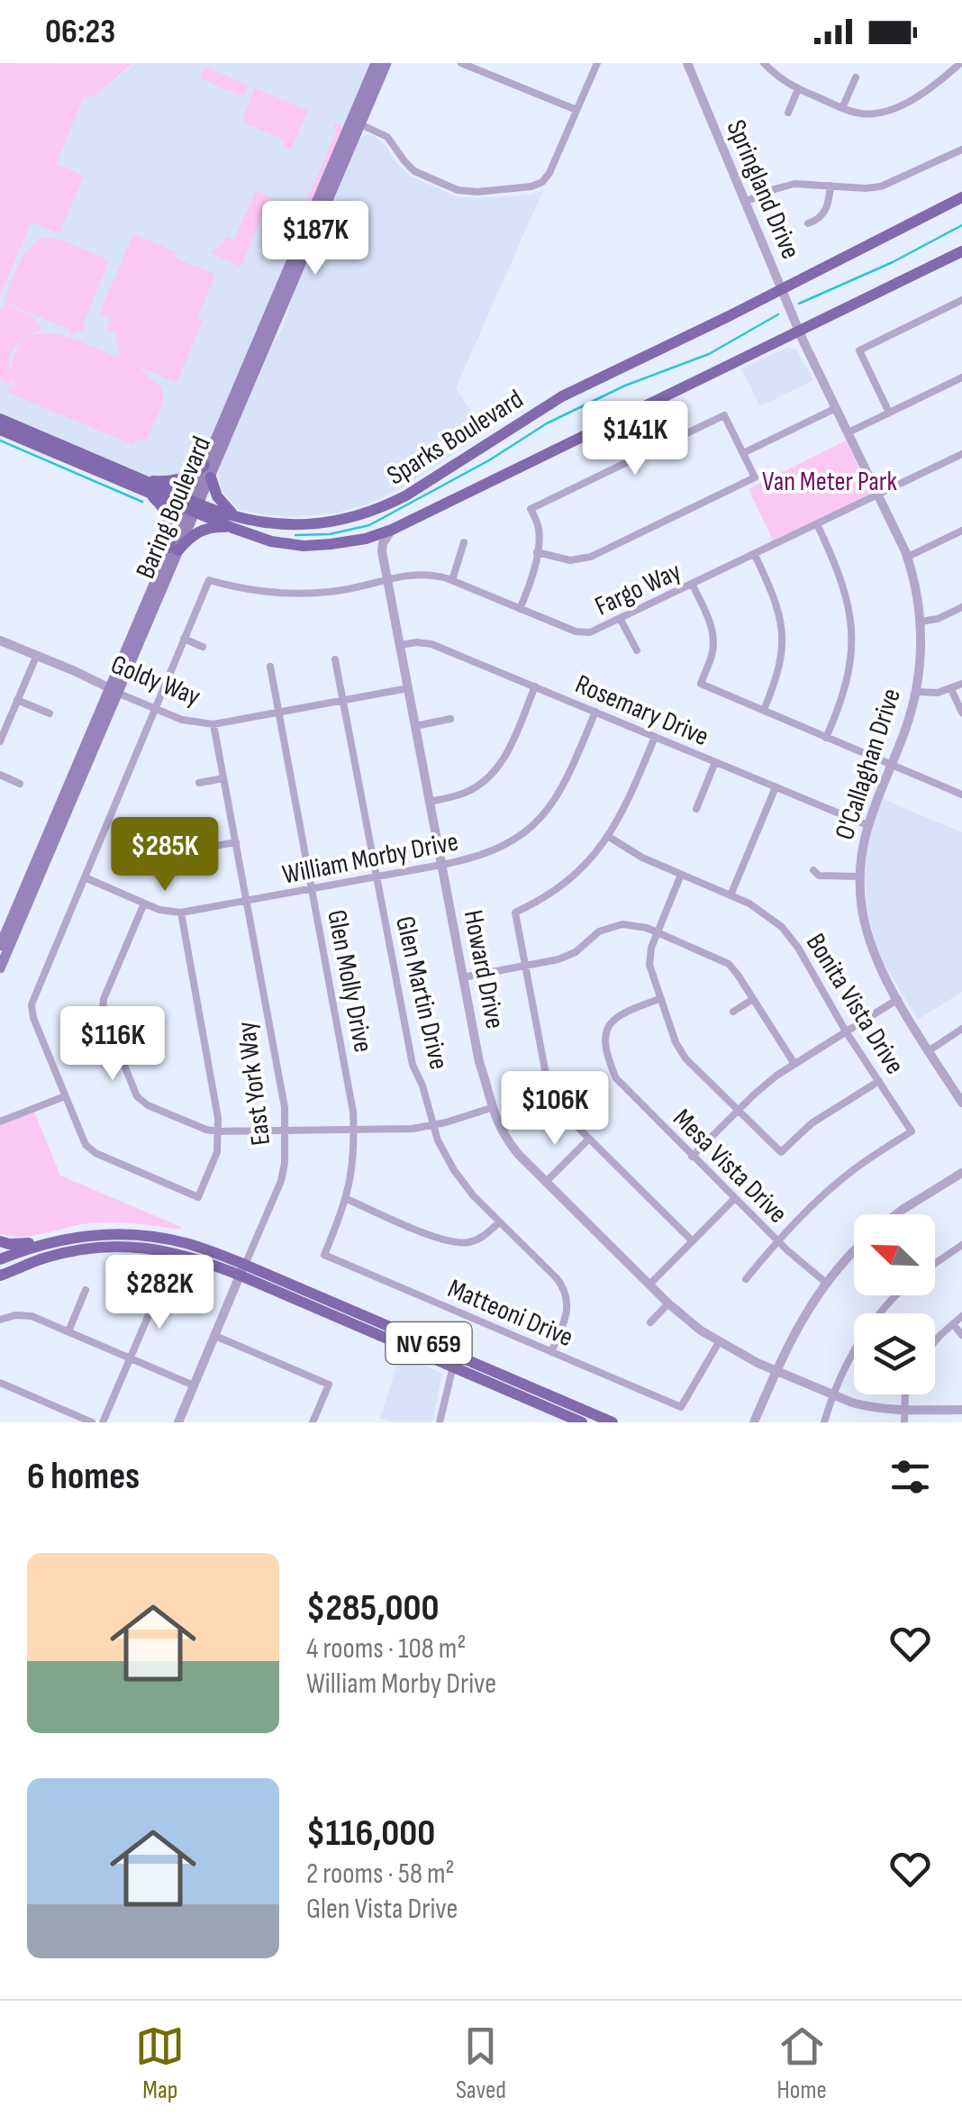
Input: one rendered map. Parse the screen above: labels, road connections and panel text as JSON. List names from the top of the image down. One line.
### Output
{"streets":{"main road":["Sparks Boulevard","Baring Boulevard","NV 659"],"street":["Springland Drive","Fargo Way","Goldy Way","Rosemary Drive","O'Callaghan Drive","William Morby Drive","Howard Drive","Glen Molly Drive","Glen Martin Drive","Bonita Vista Drive","East York Way","Mesa Vista Drive","Matteoni Drive"]},"crossings":[["Springland Drive","Sparks Boulevard"],["Springland Drive","O'Callaghan Drive"],["Sparks Boulevard","Baring Boulevard"],["Sparks Boulevard","O'Callaghan Drive"],["Sparks Boulevard","Howard Drive"],["Baring Boulevard","Goldy Way"],["Fargo Way","O'Callaghan Drive"],["Fargo Way","Howard Drive"],["Goldy Way","Howard Drive"],["Goldy Way","Glen Molly Drive"],["Goldy Way","Glen Martin Drive"],["Goldy Way","East York Way"],["Rosemary Drive","O'Callaghan Drive"],["Rosemary Drive","William Morby Drive"],["Rosemary Drive","Howard Drive"],["William Morby Drive","Howard Drive"],["William Morby Drive","Glen Molly Drive"],["William Morby Drive","Glen Martin Drive"],["William Morby Drive","East York Way"],["Howard Drive","Matteoni Drive"],["Glen Molly Drive","Matteoni Drive"],["Glen Martin Drive","Matteoni Drive"],["Bonita Vista Drive","Mesa Vista Drive"],["East York Way","NV 659"]],"parks":["Van Meter Park"],"north":"top left","page":{"status":"06:23","price":["$187K","$141K","$285K","$116K","$106K","$282K"],"heading":"6 homes","list":[{"name":"$285,000","note":"4 rooms · 108 m² · William Morby Drive"},{"name":"$116,000","note":"2 rooms · 58 m² · Glen Vista Drive"}],"tabs":["Map","Saved","Home"]}}
